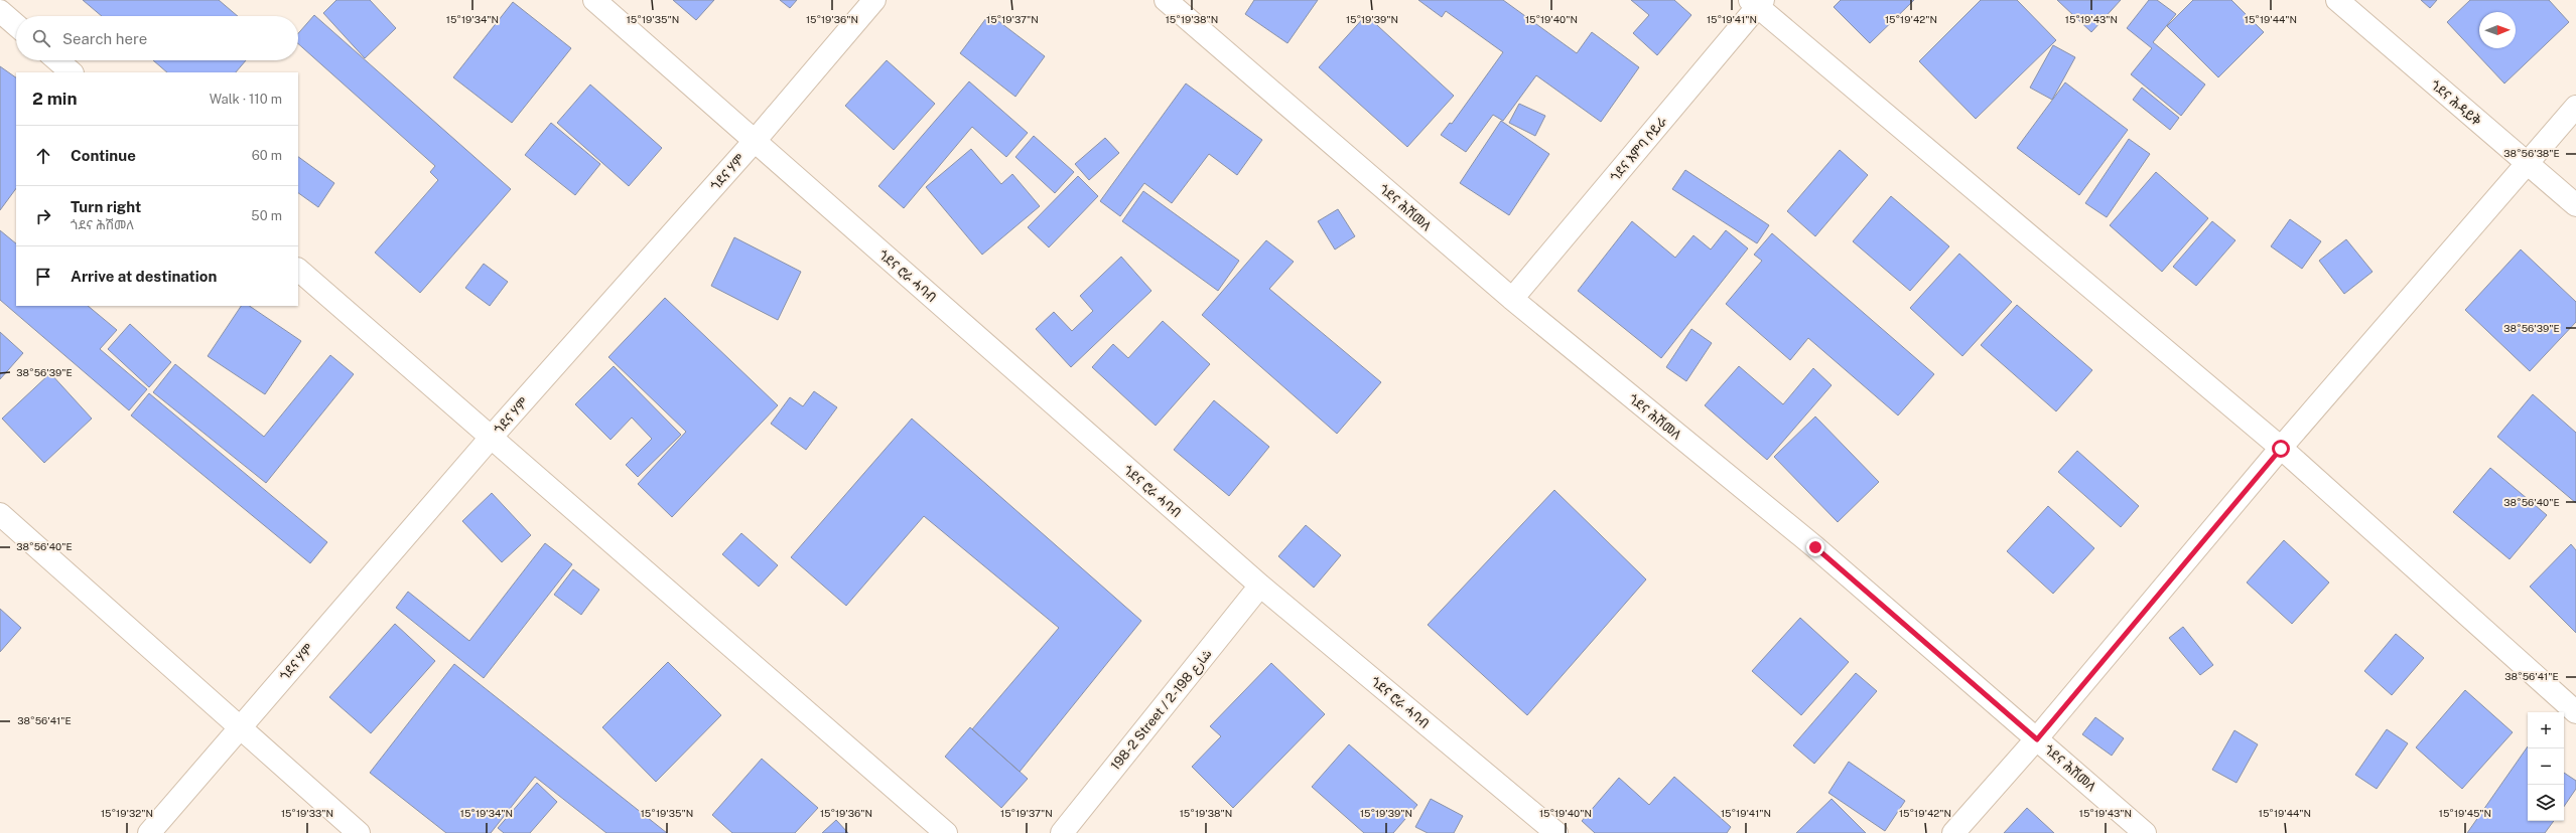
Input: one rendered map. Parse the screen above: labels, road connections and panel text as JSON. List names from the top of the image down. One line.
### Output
{"streets":{"street":["ጎደና ሕዳይቅ","ጎደና እምባ ሶይራ","ጎደና ሃም","ጎደና ሕሽመለ","ጎደና ሮራ ሓባብ","198-2 Street / شارع 198-2"]},"crossings":[["ጎደና እምባ ሶይራ","ጎደና ሕሽመለ"],["ጎደና ሃም","ጎደና ሮራ ሓባብ"],["ጎደና ሮራ ሓባብ","198-2 Street / شارع 198-2"]],"north":"right","page":{"search":"Search here","heading":["2 min","Walk · 110 m"],"list":[["Continue","60 m"],["Turn right","ጎደና ሕሽመለ","50 m"],"Arrive at destination"],"map_buttons":["+","−"]},"coordinates":["15°19'34\"N","15°19'35\"N","15°19'36\"N","15°19'37\"N","15°19'38\"N","15°19'39\"N","15°19'40\"N","15°19'41\"N","15°19'42\"N","15°19'43\"N","15°19'44\"N","38°56'38\"E","38°56'39\"E","38°56'40\"E","38°56'41\"E","15°19'32\"N","15°19'33\"N","15°19'45\"N"]}
